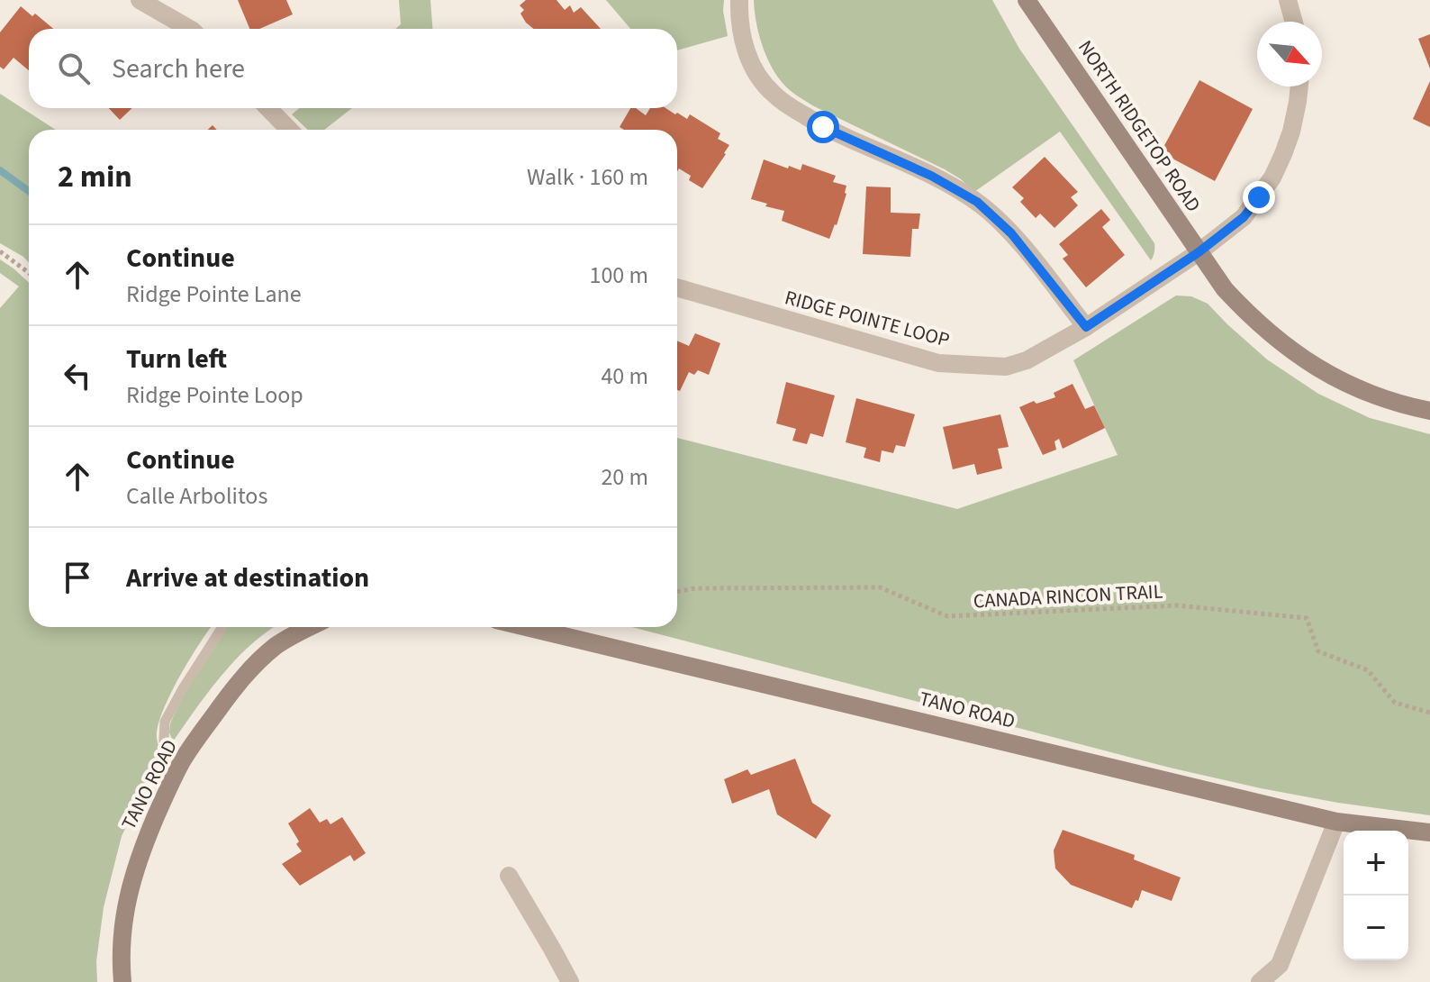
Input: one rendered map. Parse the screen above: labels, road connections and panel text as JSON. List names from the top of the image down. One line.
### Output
{"streets":{"street":["NORTH RIDGETOP ROAD","RIDGE POINTE LOOP","TANO ROAD"],"path":["CANADA RINCON TRAIL"]},"crossings":[["NORTH RIDGETOP ROAD","RIDGE POINTE LOOP"]],"north":"bottom right","page":{"search":"Search here","heading":["2 min","Walk · 160 m"],"list":[["Continue","Ridge Pointe Lane","100 m"],["Turn left","Ridge Pointe Loop","40 m"],["Continue","Calle Arbolitos","20 m"],"Arrive at destination"],"map_buttons":["+","−"]}}
